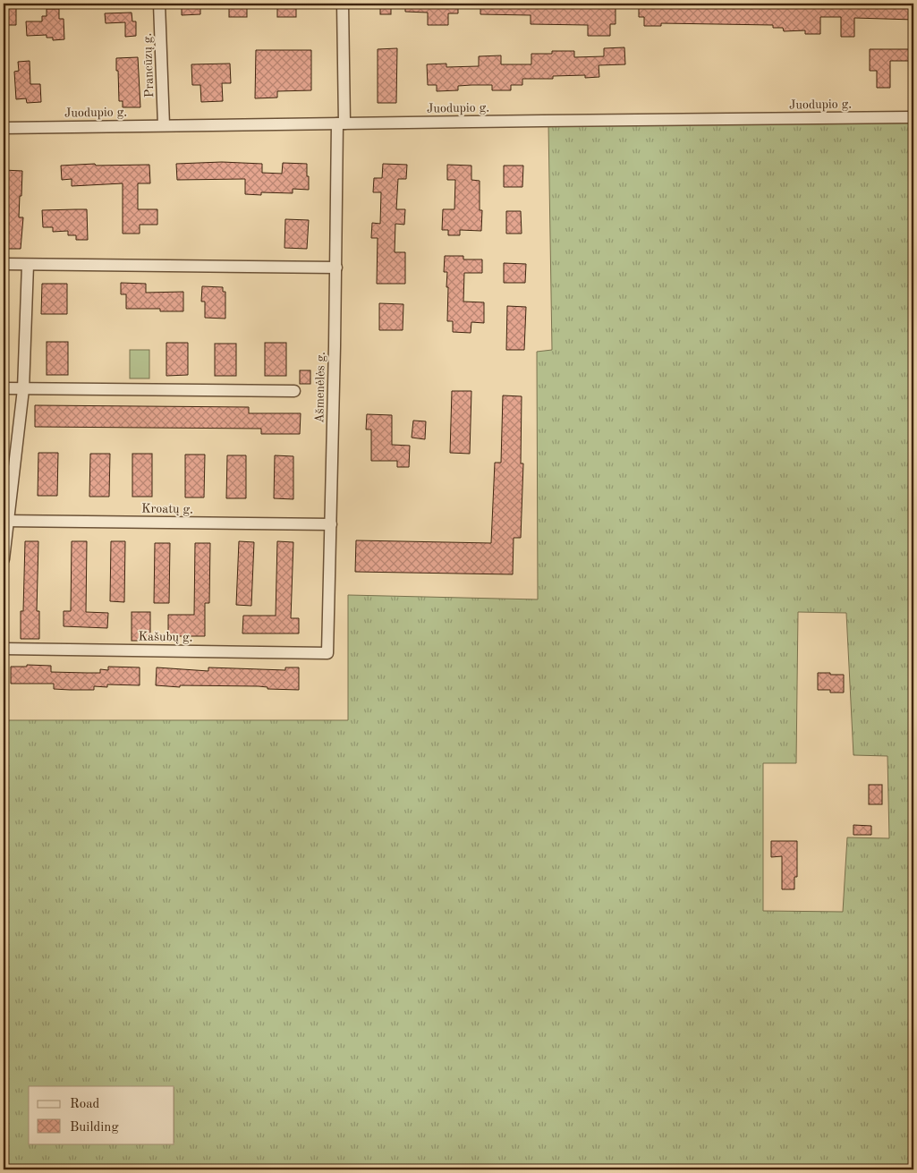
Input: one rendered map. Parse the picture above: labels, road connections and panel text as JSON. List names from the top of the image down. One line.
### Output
{"streets":{"street":["Prancūzų g.","Juodupio g.","Ašmenėlės g.","Kroatų g.","Kašubų g."]},"crossings":[["Prancūzų g.","Juodupio g."],["Juodupio g.","Ašmenėlės g."],["Ašmenėlės g.","Kroatų g."],["Ašmenėlės g.","Kašubų g."]],"legend":["Road","Building"]}
